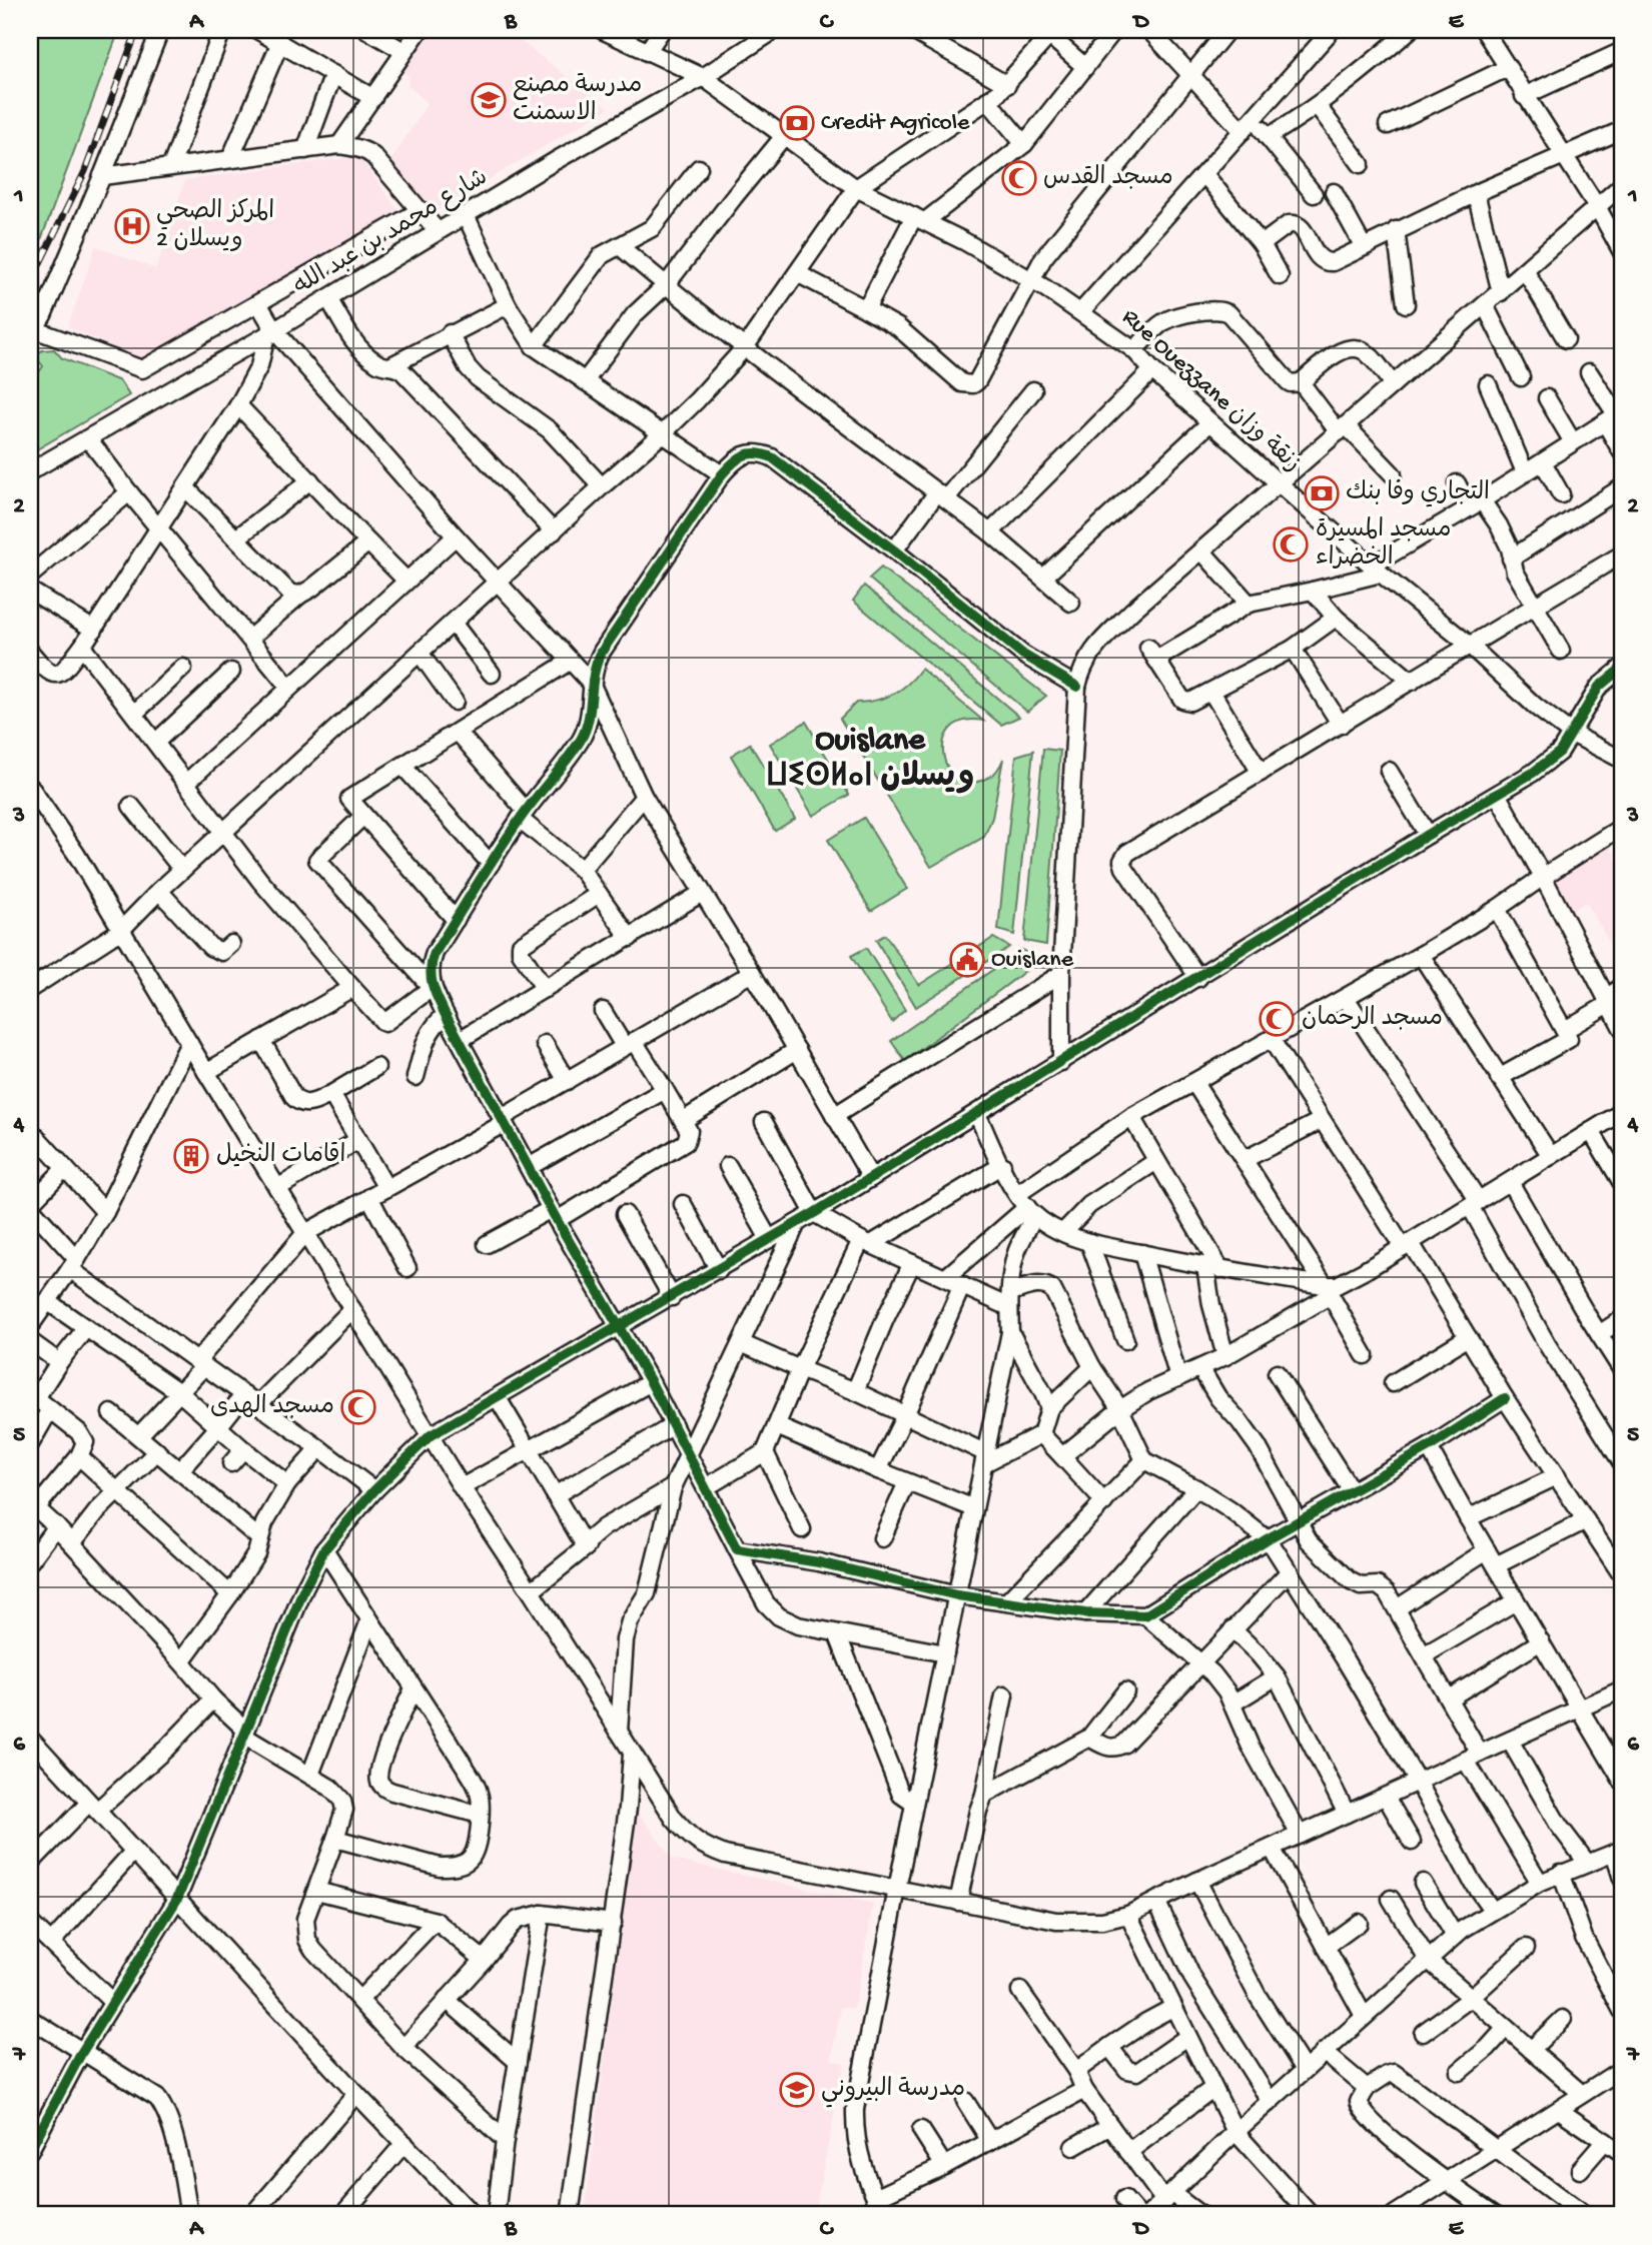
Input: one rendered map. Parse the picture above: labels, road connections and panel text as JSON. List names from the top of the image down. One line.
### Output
{"streets":{"street":["شارع محمد بن عبد الله","Rue Ouezzane زنقة وزان"]},"crossings":[["شارع محمد بن عبد الله","Rue Ouezzane زنقة وزان"]],"districts":["Ouislane ⵡⵉⵙⵍⴰⵏ ويسلان"],"places":{"school or university":["مدرسة مصنع الاسمنت","مدرسة البيروني"],"bank":["Credit Agricole","التجاري وفا بنك"],"mosque":["مسجد القدس","مسجد المسيرة الخضراء","مسجد الرحمان","مسجد الهدى"],"hospital":["المركز الصحي ويسلان 2"],"public building":["Ouislane"],"building":["اقامات النخيل"]},"grid":{"columns":["A","B","C","D","E"],"rows":["1","2","3","4","5","6","7"]}}
